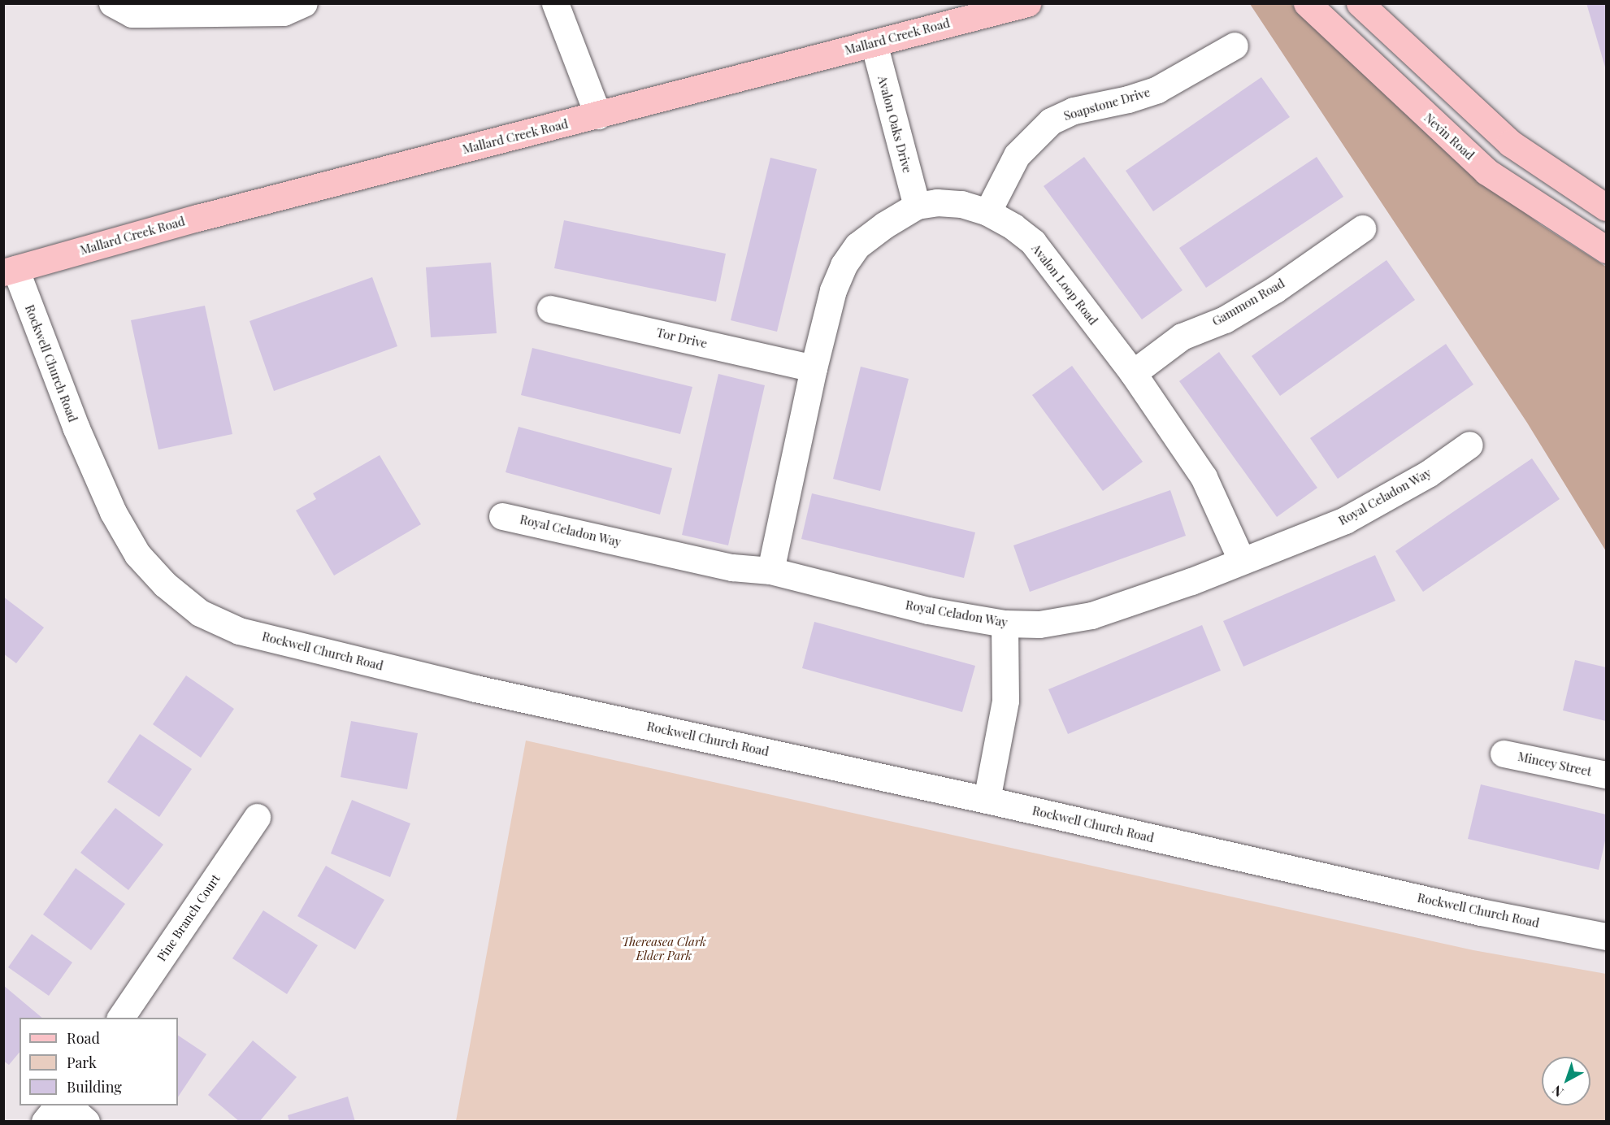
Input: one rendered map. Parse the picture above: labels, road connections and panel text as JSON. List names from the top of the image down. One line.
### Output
{"streets":{"main road":["Mallard Creek Road","Nevin Road"],"street":["Soapstone Drive","Avalon Oaks Drive","Avalon Loop Road","Gammon Road","Tor Drive","Rockwell Church Road","Royal Celadon Way","Mincey Street","Pine Branch Court"]},"crossings":[["Mallard Creek Road","Avalon Oaks Drive"],["Mallard Creek Road","Rockwell Church Road"],["Soapstone Drive","Avalon Loop Road"],["Avalon Oaks Drive","Avalon Loop Road"],["Avalon Loop Road","Gammon Road"],["Avalon Loop Road","Tor Drive"],["Avalon Loop Road","Royal Celadon Way"]],"parks":["Thereasea Clark Elder Park"],"legend":["Road","Park","Building"],"north":"bottom left"}
